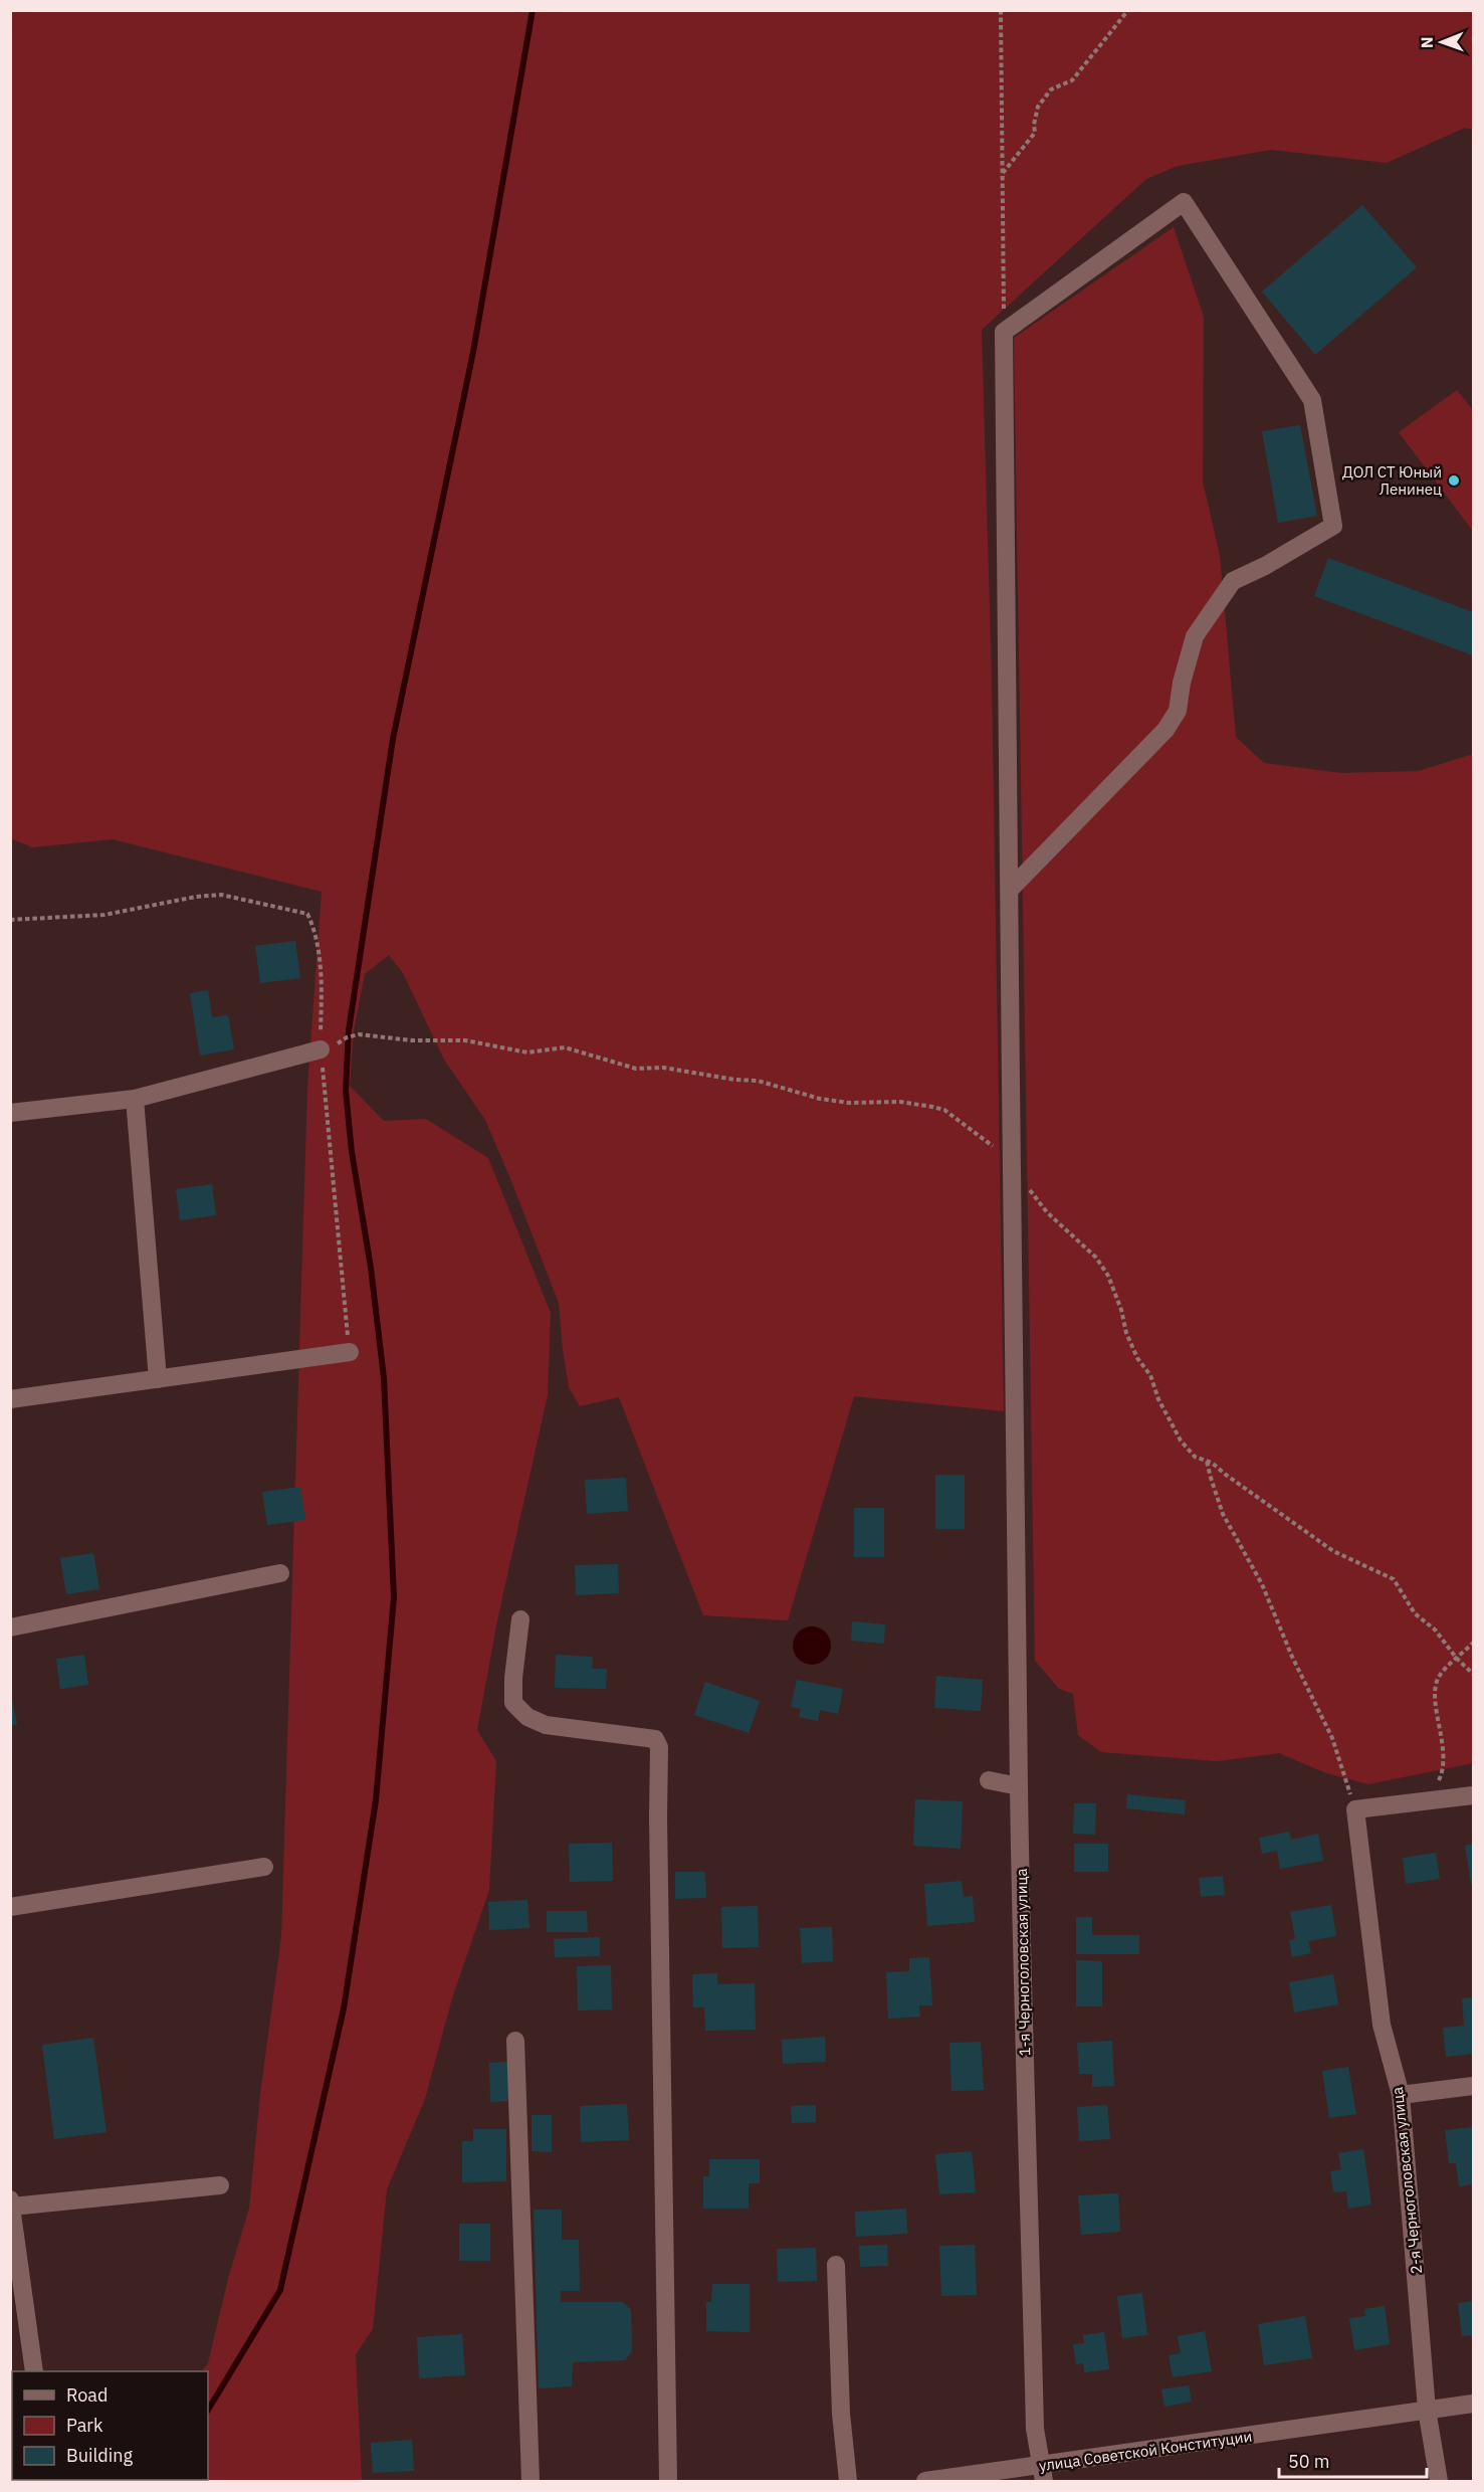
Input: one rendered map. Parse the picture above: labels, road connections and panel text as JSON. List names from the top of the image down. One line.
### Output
{"streets":{"street":["1-я Черноголовская улица","2-я Черноголовская улица","улица Советской Конституции"]},"crossings":[["1-я Черноголовская улица","улица Советской Конституции"],["2-я Черноголовская улица","улица Советской Конституции"]],"places":["ДОЛ СТ Юный Ленинец"],"legend":["Road","Park","Building"],"scale_bar":"50 m","north":"left"}
